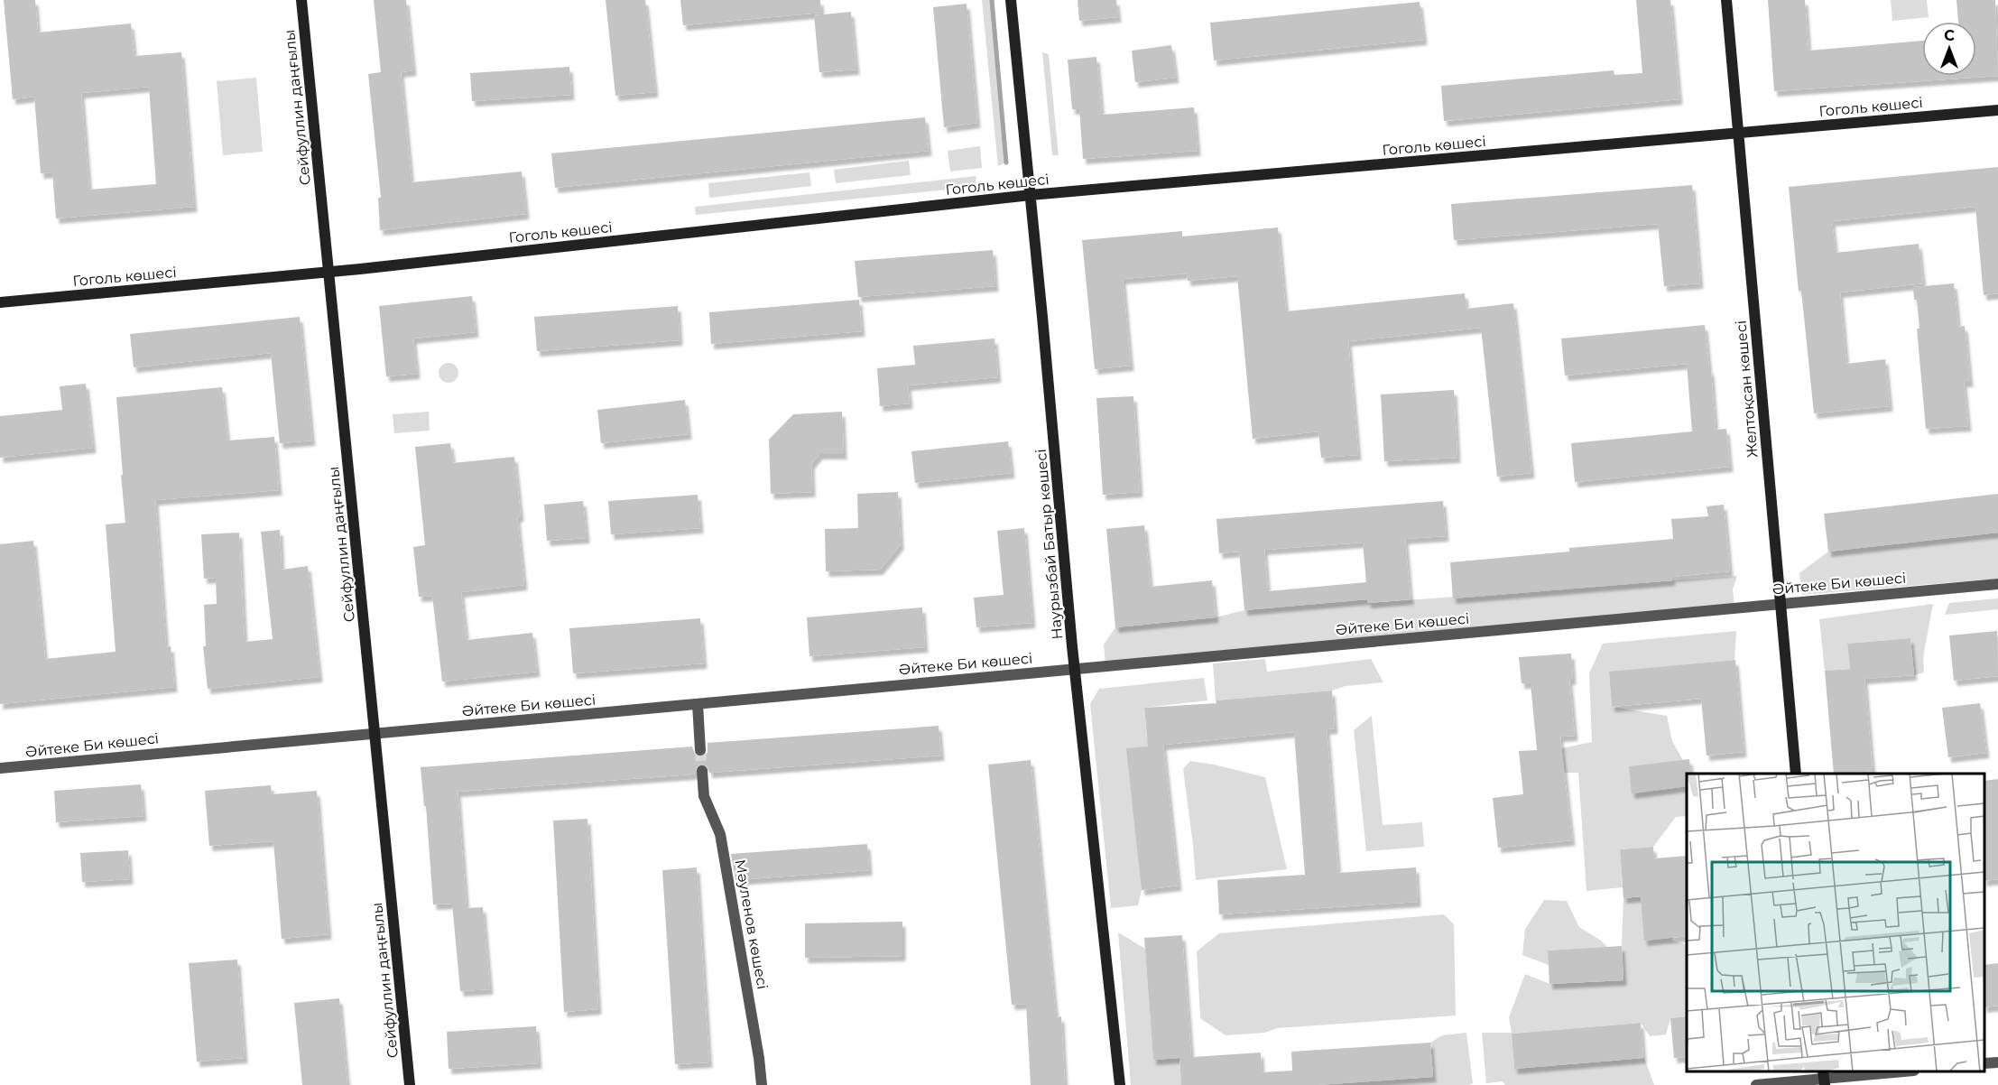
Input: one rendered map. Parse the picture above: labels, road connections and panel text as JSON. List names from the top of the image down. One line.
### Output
{"streets":{"main road":["Гоголь көшесі","Сейфуллин даңғылы","Желтоқсан көшесі","Наурызбай Батыр көшесі"],"street":["Әйтеке Би көшесі","Мәуленов көшесі"]},"crossings":[["Гоголь көшесі","Сейфуллин даңғылы"],["Гоголь көшесі","Желтоқсан көшесі"],["Гоголь көшесі","Наурызбай Батыр көшесі"],["Сейфуллин даңғылы","Әйтеке Би көшесі"],["Желтоқсан көшесі","Әйтеке Би көшесі"],["Наурызбай Батыр көшесі","Әйтеке Би көшесі"]],"north":"top"}
